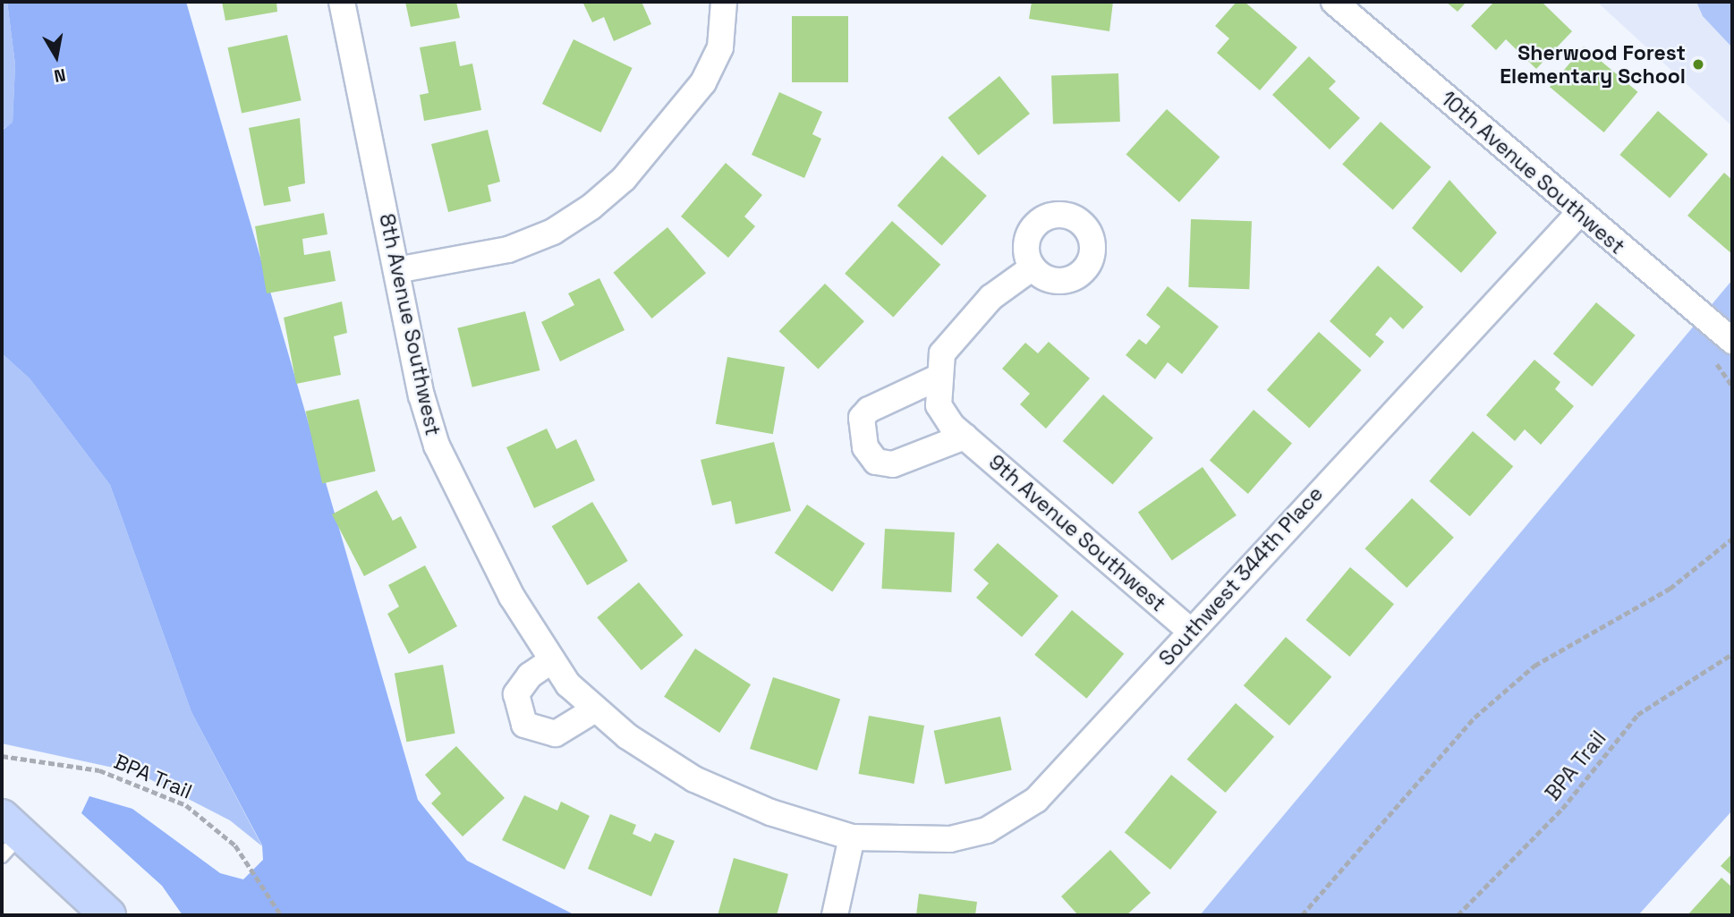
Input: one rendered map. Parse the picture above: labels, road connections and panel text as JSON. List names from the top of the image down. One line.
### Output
{"streets":{"street":["10th Avenue Southwest","8th Avenue Southwest","9th Avenue Southwest","Southwest 344th Place"],"path":["BPA Trail"]},"crossings":[["10th Avenue Southwest","Southwest 344th Place"],["8th Avenue Southwest","Southwest 344th Place"],["9th Avenue Southwest","Southwest 344th Place"]],"places":["Sherwood Forest Elementary School"],"north":"bottom"}
